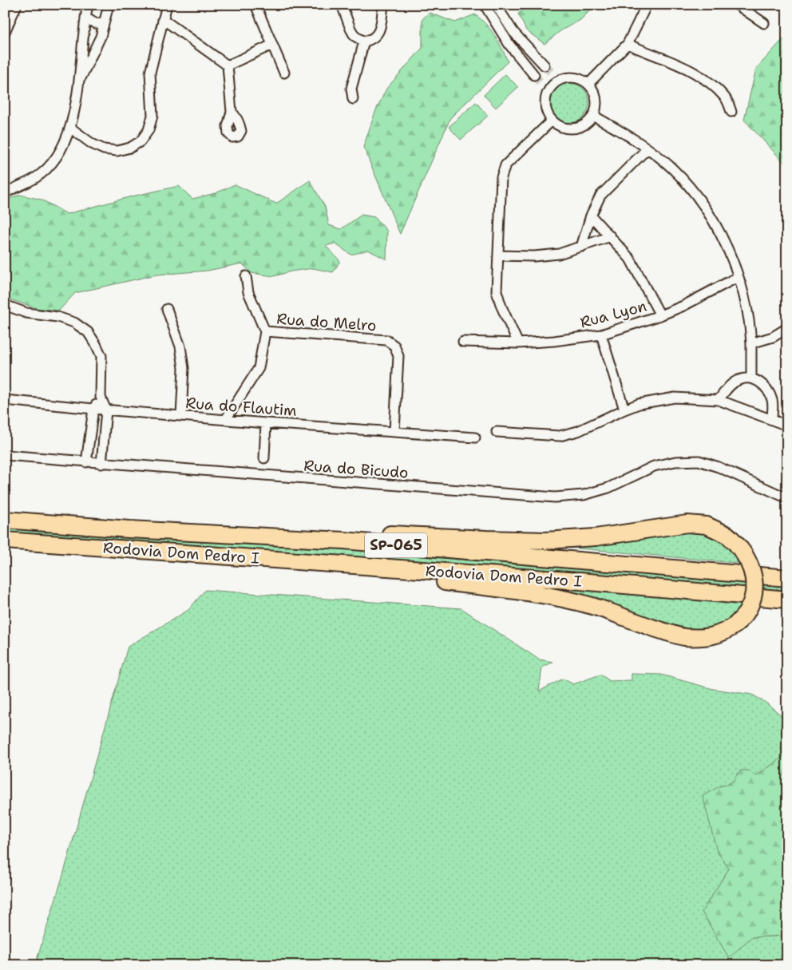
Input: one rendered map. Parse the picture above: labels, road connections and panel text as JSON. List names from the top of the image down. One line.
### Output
{"streets":{"highway":["SP-065","Rodovia Dom Pedro I"],"street":["Rua Lyon","Rua do Melro","Rua do Flautim","Rua do Bicudo"]},"crossings":[["Rua do Melro","Rua do Flautim"]]}
